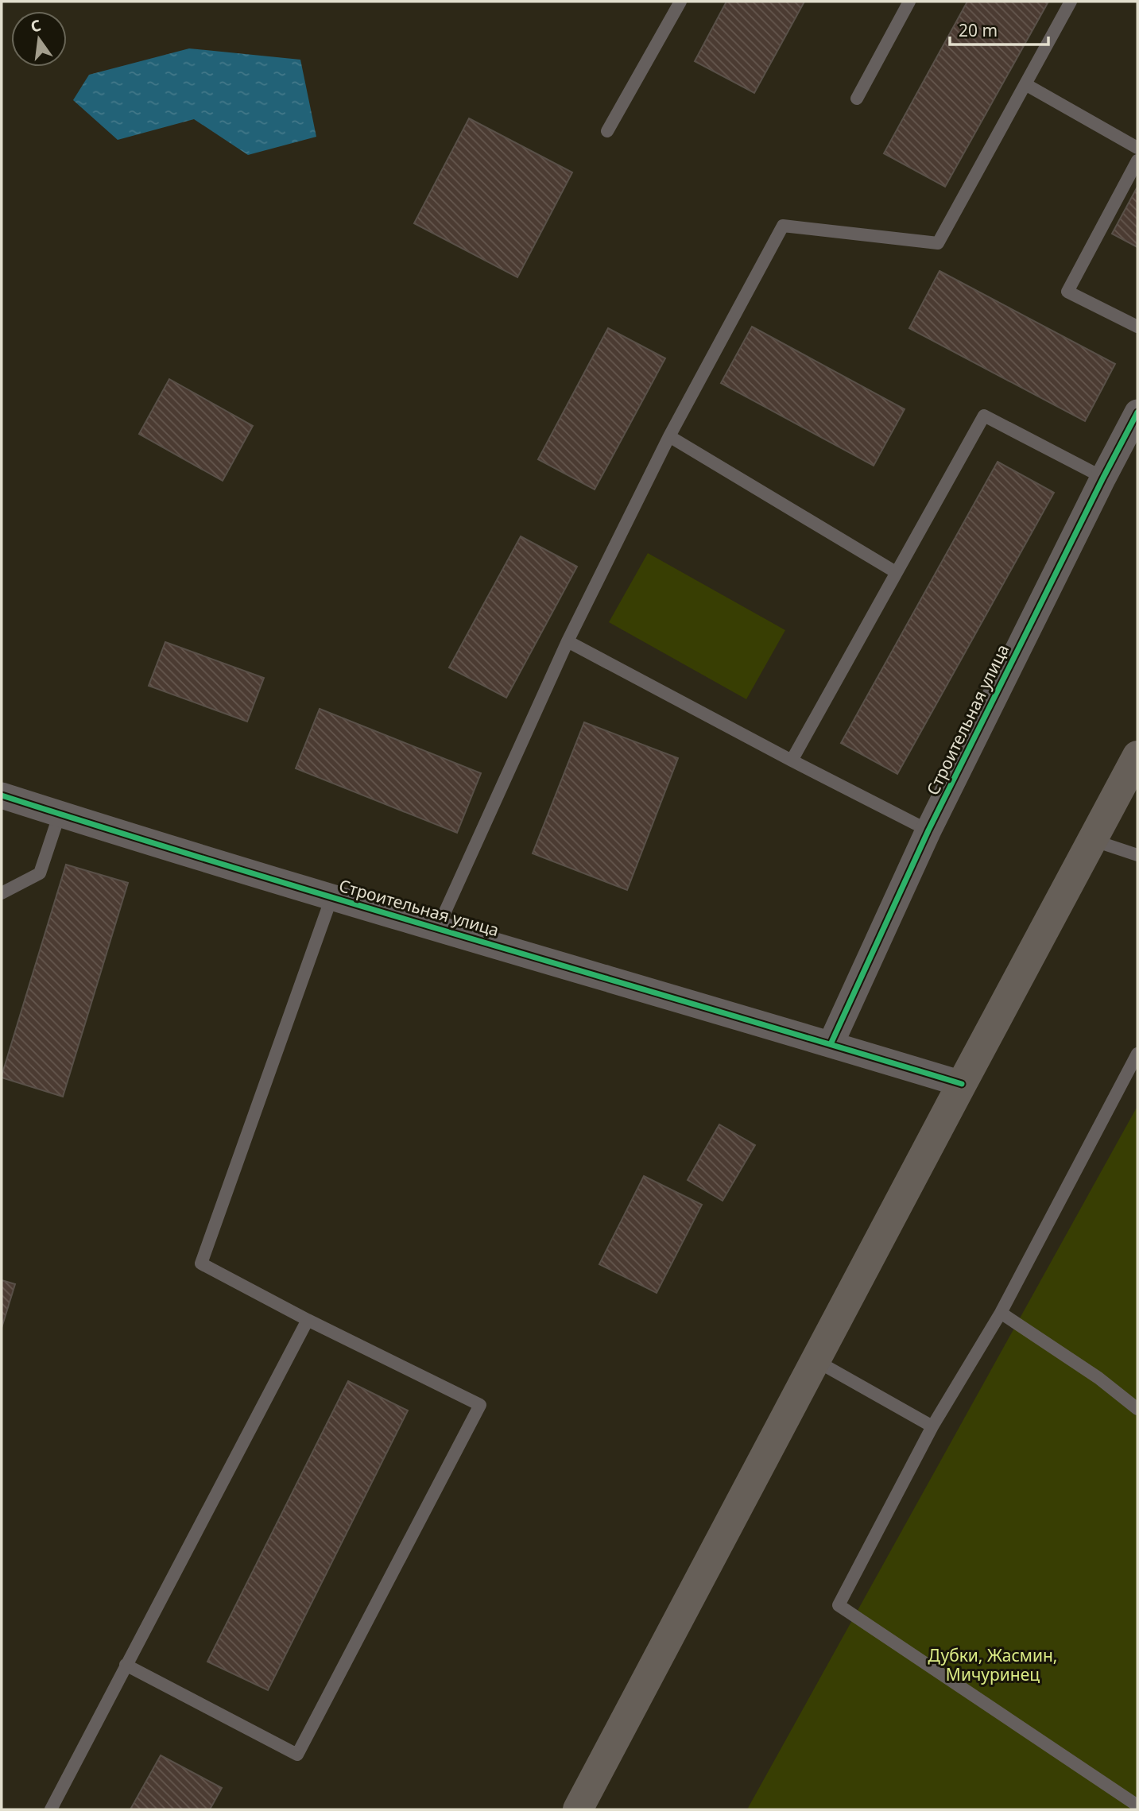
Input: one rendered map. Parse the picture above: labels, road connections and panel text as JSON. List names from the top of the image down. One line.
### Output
{"streets":{"street":["Строительная улица"]},"parks":["Дубки, Жасмин, Мичуринец"],"scale_bar":"20 m","north":"top"}
